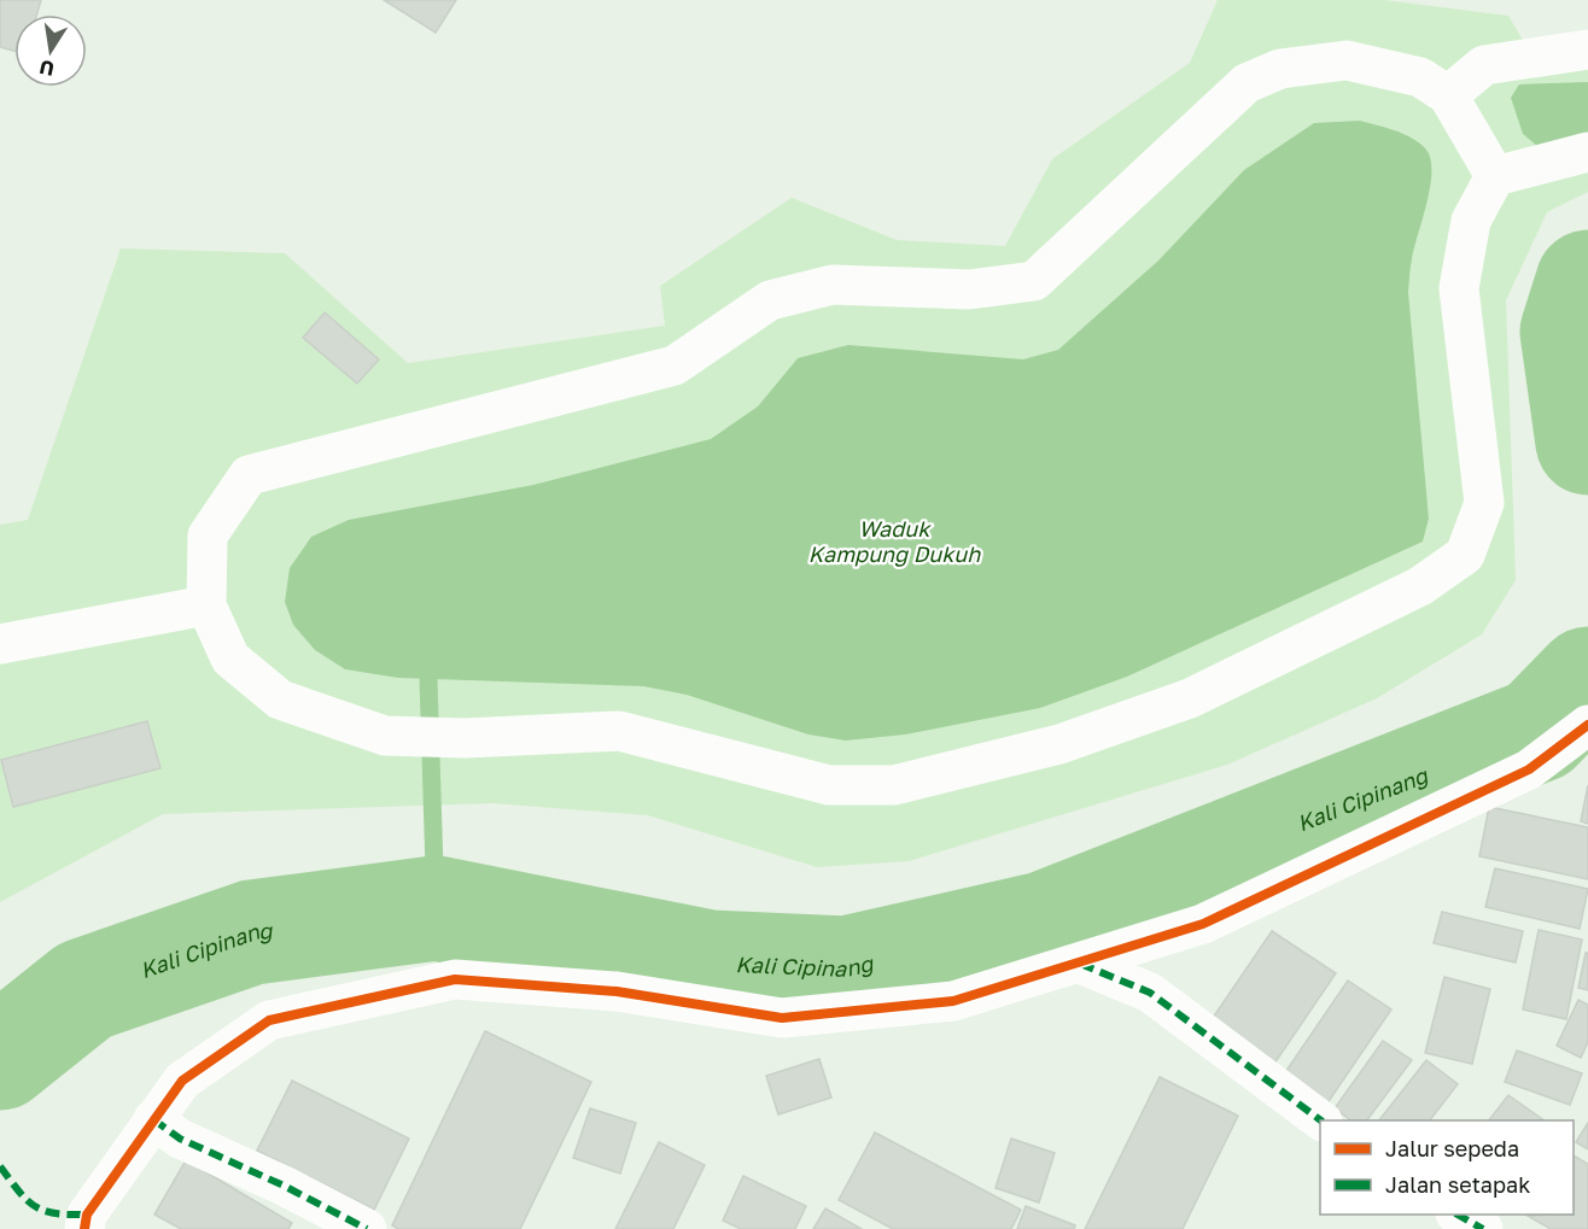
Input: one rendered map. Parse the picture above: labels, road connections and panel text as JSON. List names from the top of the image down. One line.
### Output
{"water":["Waduk Kampung Dukuh","Kali Cipinang"],"legend":["Jalur sepeda","Jalan setapak"],"north":"bottom"}
